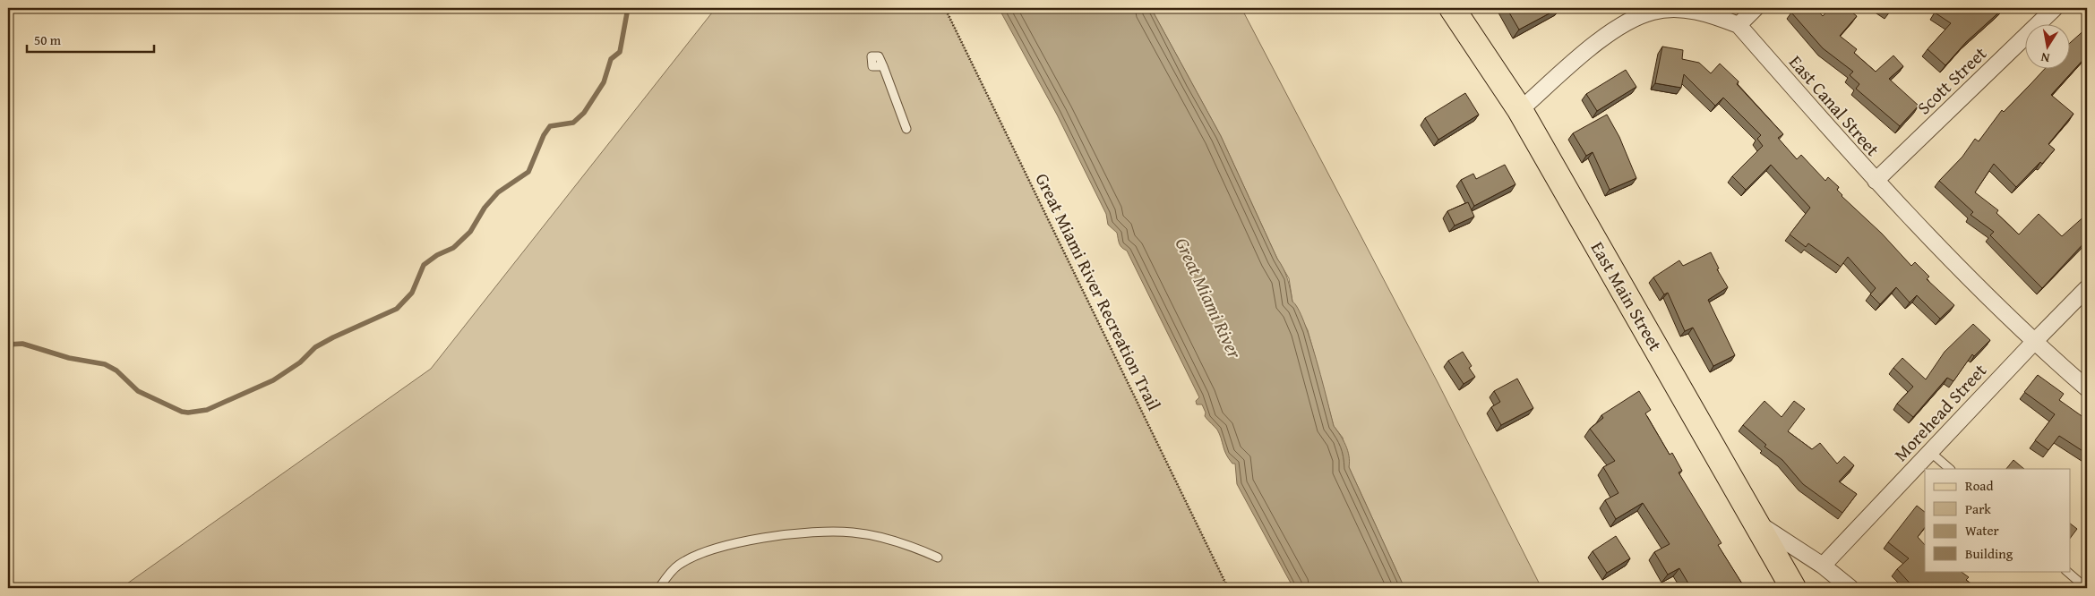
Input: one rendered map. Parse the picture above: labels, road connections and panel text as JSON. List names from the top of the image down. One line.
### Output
{"streets":{"main road":["East Main Street"],"street":["Scott Street","East Canal Street","Morehead Street"],"path":["Great Miami River Recreation Trail"]},"crossings":[["Scott Street","East Canal Street"],["East Canal Street","East Main Street"],["East Canal Street","Morehead Street"]],"water":["Great Miami River"],"legend":["Road","Park","Water","Building"],"scale_bar":"50 m","north":"bottom"}
